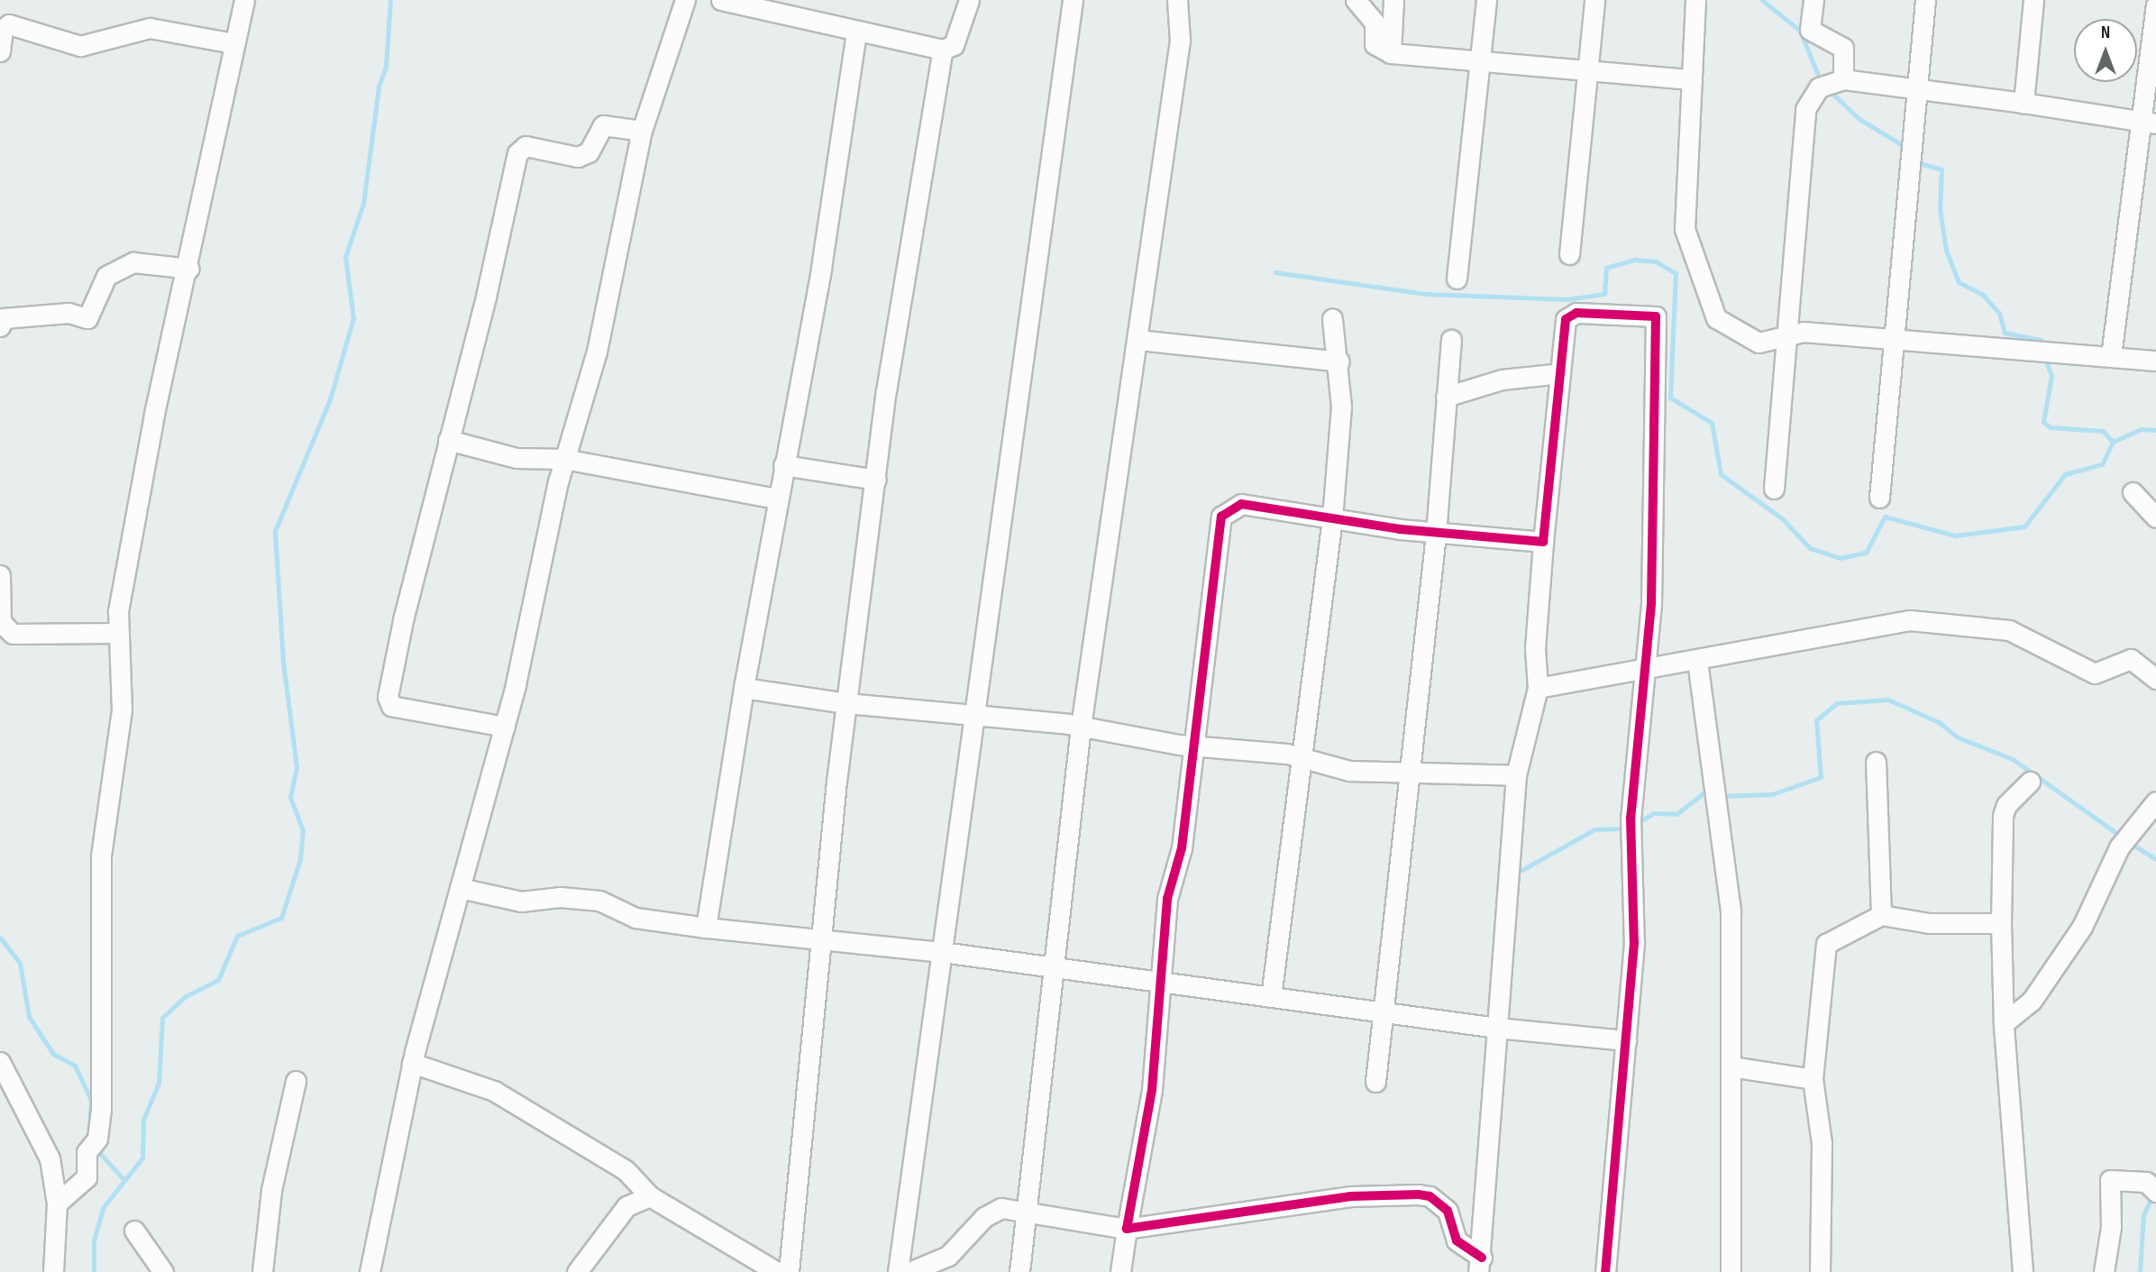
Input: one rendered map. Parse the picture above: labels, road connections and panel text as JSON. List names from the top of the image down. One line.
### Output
{"north":"top"}
